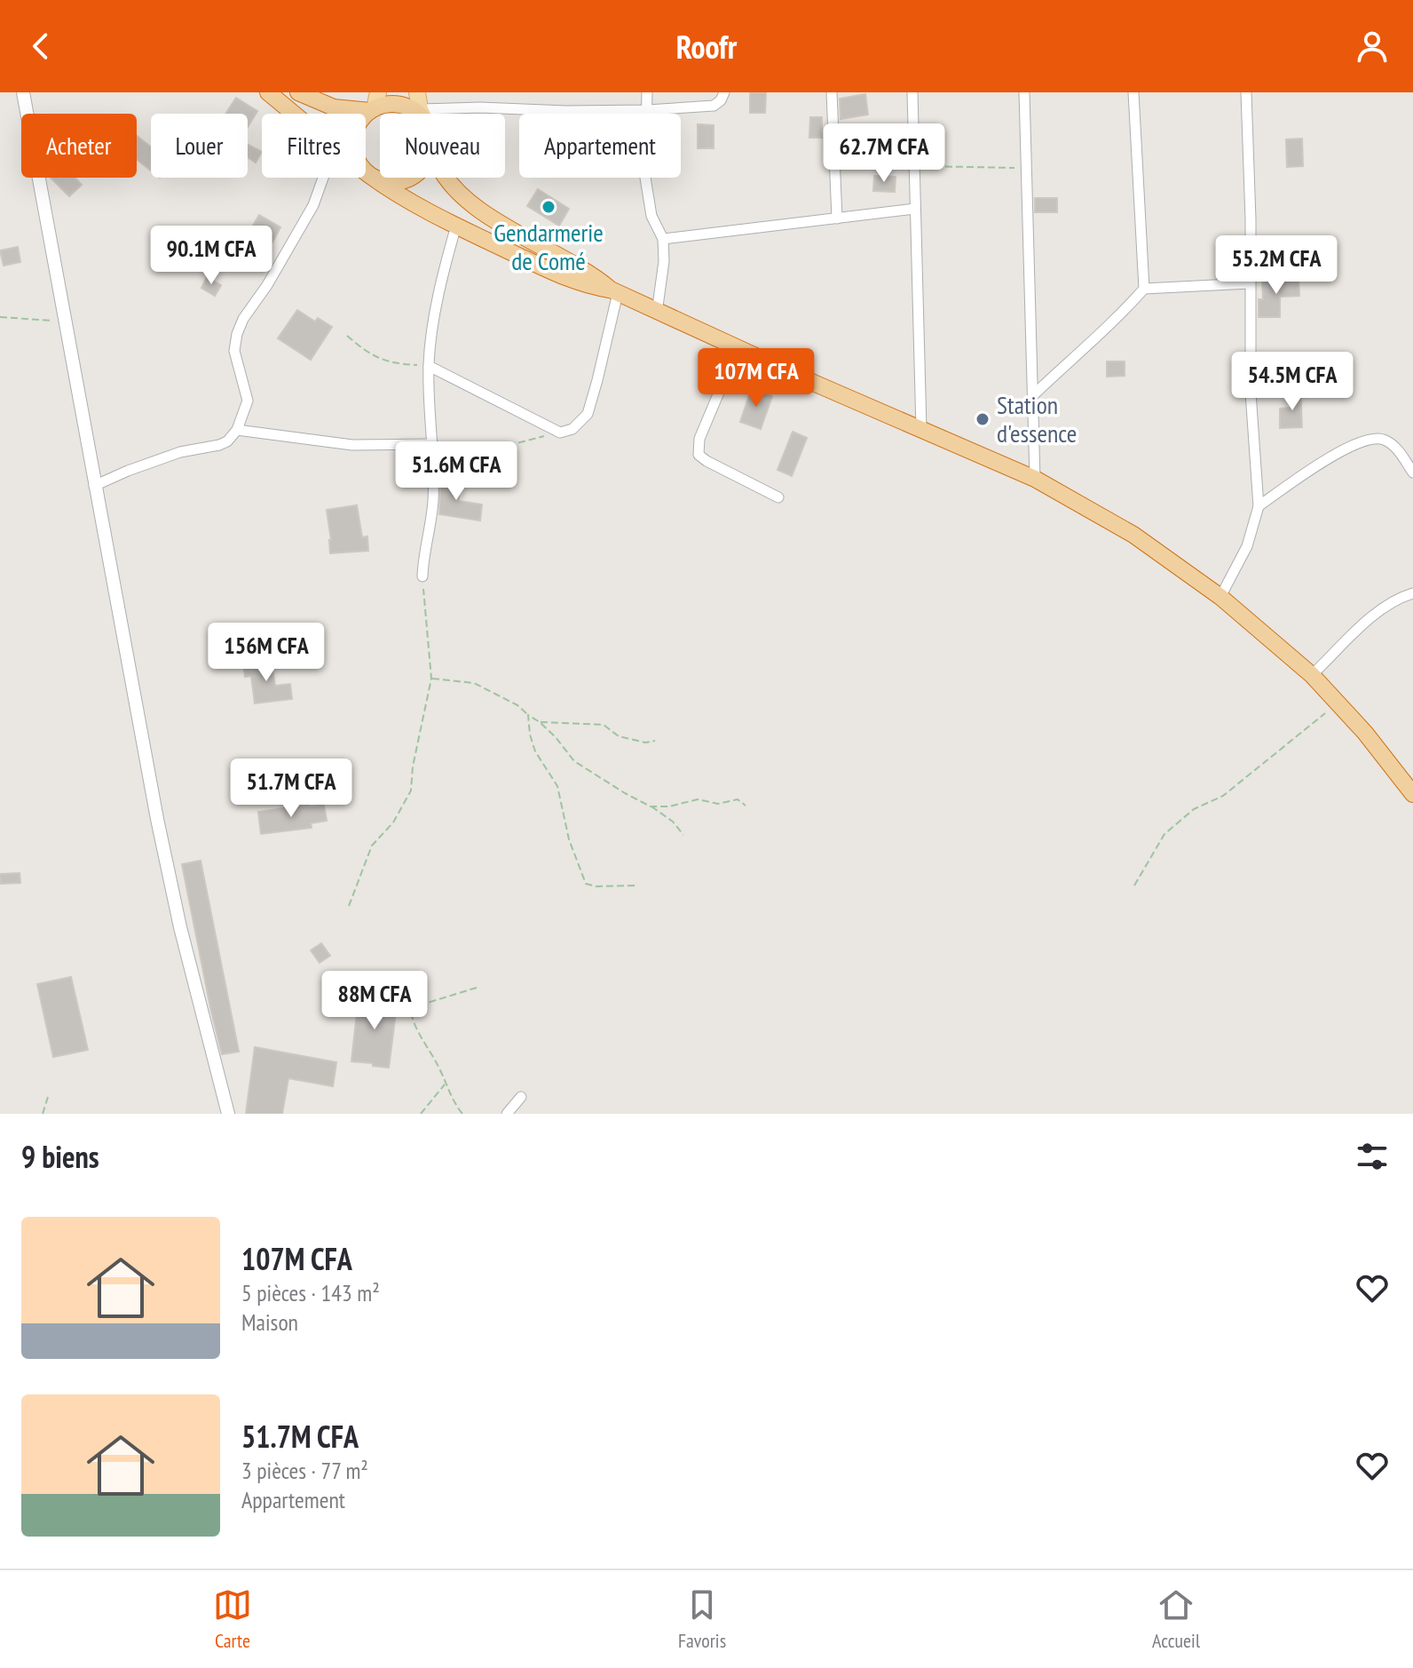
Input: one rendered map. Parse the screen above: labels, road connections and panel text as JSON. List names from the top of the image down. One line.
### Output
{"places":["Gendarmerie de Comé","Station d'essence"],"page":{"header":"Roofr","chip":["Acheter","Louer","Filtres","Nouveau","Appartement"],"price":["62.7M CFA","90.1M CFA","55.2M CFA","107M CFA","54.5M CFA","51.6M CFA","156M CFA","51.7M CFA","88M CFA"],"heading":"9 biens","list":[{"name":"107M CFA","note":"5 pièces · 143 m² · Maison"},{"name":"51.7M CFA","note":"3 pièces · 77 m² · Appartement"}],"tabs":["Carte","Favoris","Accueil"]}}
